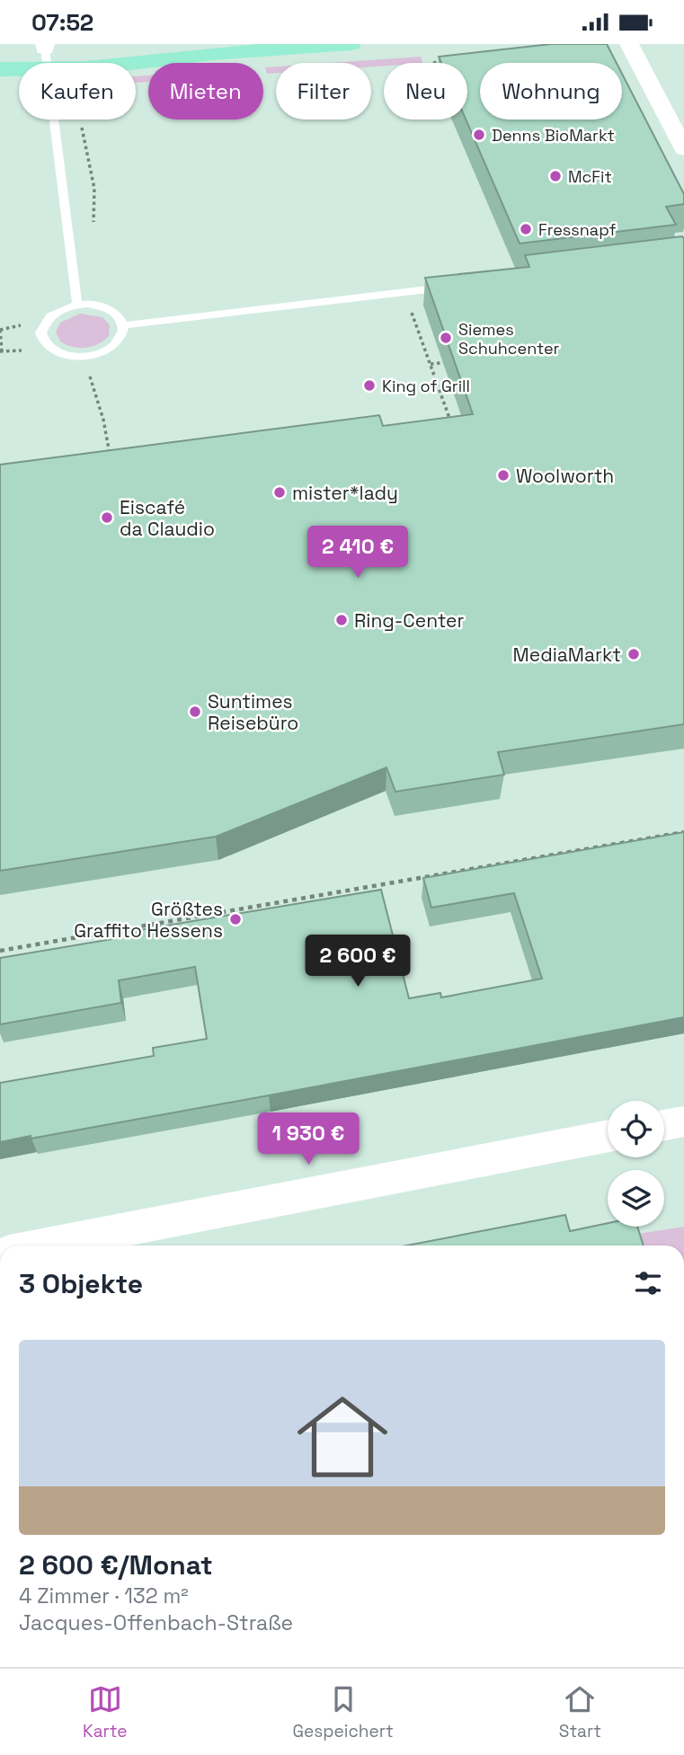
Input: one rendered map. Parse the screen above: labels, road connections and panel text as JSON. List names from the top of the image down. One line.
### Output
{"places":["Denns BioMarkt","McFit","Fressnapf","Siemes Schuhcenter","King of Grill","Woolworth","mister*lady","Eiscafé da Claudio","Ring-Center","MediaMarkt","Suntimes Reisebüro","Größtes Graffito Hessens"],"page":{"status":"07:52","chip":["Kaufen","Mieten","Filter","Neu","Wohnung"],"price":["2 410 €","2 600 €","1 930 €"],"heading":"3 Objekte","list":[{"name":"2 600 €/Monat","note":"4 Zimmer · 132 m² · Jacques-Offenbach-Straße"}],"tabs":["Karte","Gespeichert","Start"]}}
